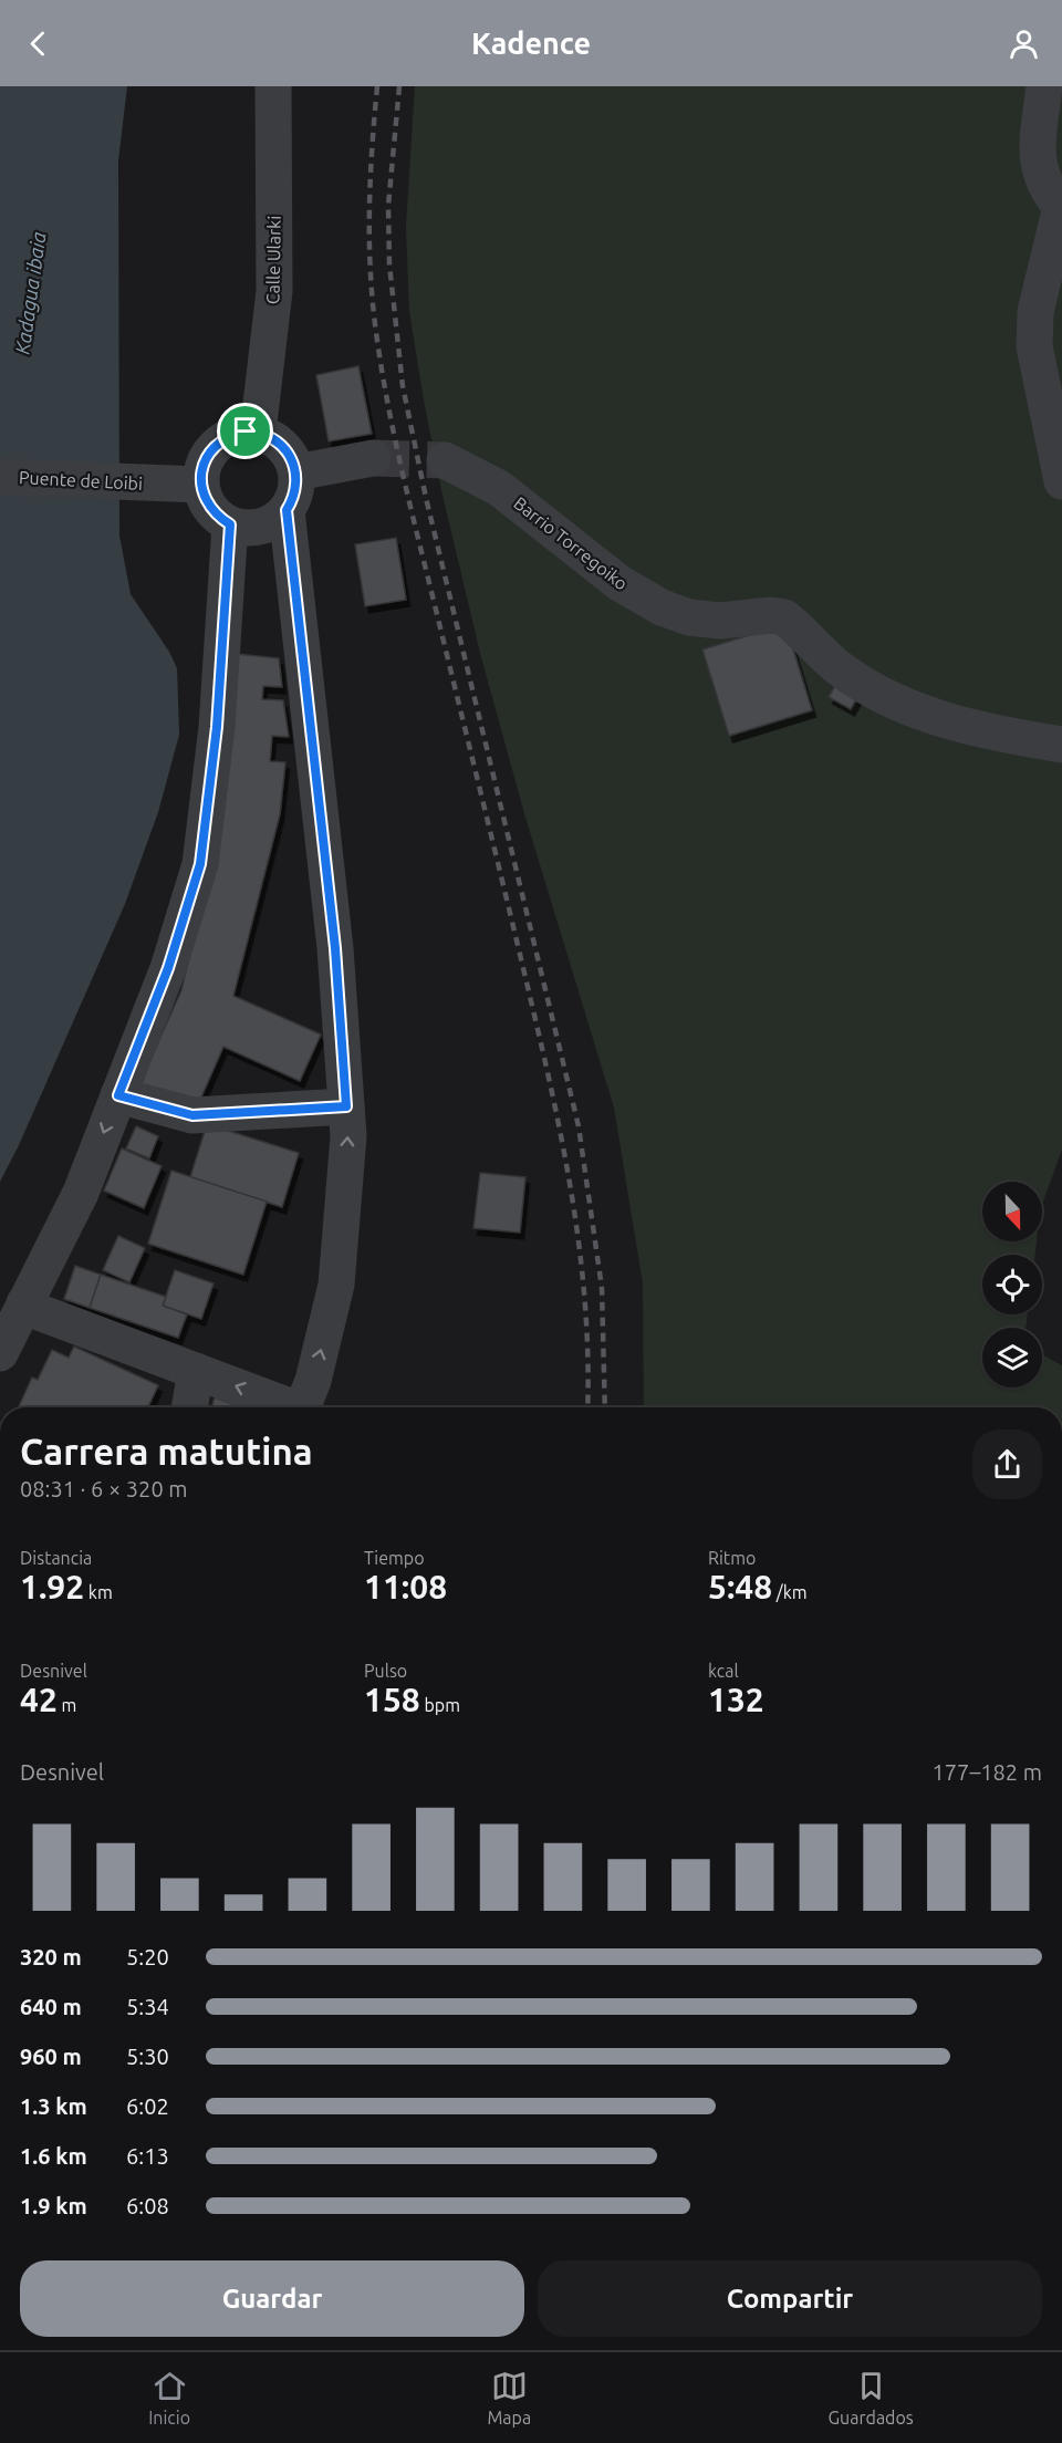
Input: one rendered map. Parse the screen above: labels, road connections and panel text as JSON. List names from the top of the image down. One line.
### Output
{"streets":{"street":["Calle Ularki","Puente de Loibi","Barrio Torregoiko"]},"crossings":[["Calle Ularki","Puente de Loibi"]],"water":["Kadagua ibaia"],"north":"bottom","page":{"header":"Kadence","heading":["Carrera matutina","08:31 · 6 × 320 m"],"stats":[["Distancia","1.92 km"],["Tiempo","11:08"],["Ritmo","5:48 /km"],["Desnivel","42 m"],["Pulso","158 bpm"],["kcal","132"]],"chart":["Desnivel","177–182 m"],"list":[{"name":"320 m","note":"5:20"},{"name":"640 m","note":"5:34"},{"name":"960 m","note":"5:30"},{"name":"1.3 km","note":"6:02"},{"name":"1.6 km","note":"6:13"},{"name":"1.9 km","note":"6:08"}],"buttons":["Guardar","Compartir"],"tabs":["Inicio","Mapa","Guardados"]}}
